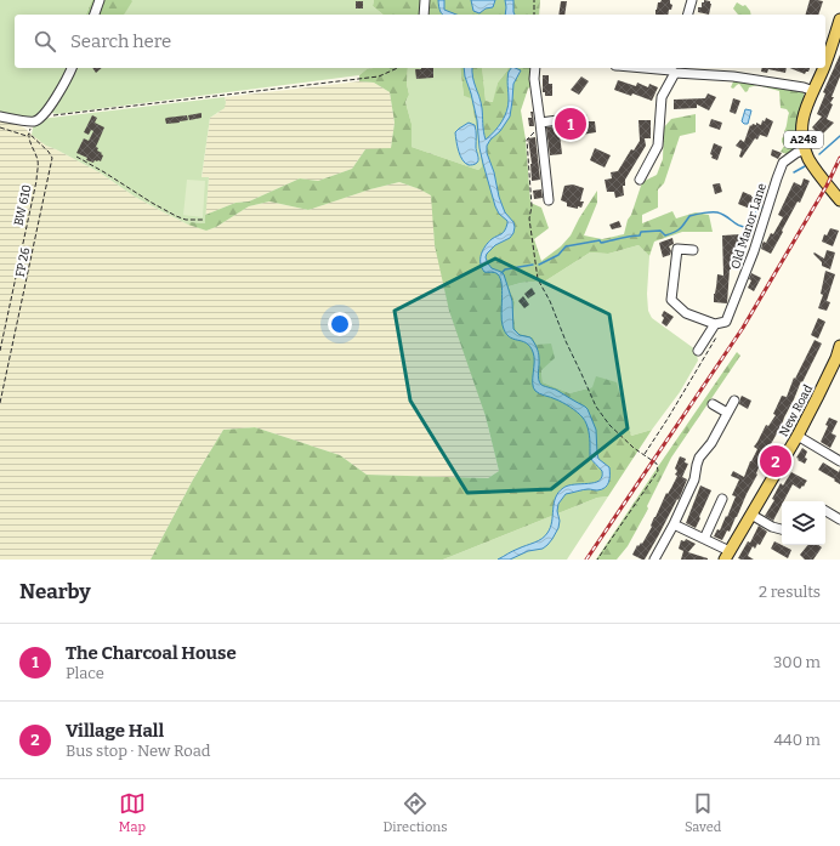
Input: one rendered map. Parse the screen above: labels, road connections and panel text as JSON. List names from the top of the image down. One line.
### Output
{"streets":{"main road":["A248","New Road"],"street":["Old Manor Lane"],"path":["BW 610","FP 26"]},"crossings":[["A248","Old Manor Lane"],["BW 610","FP 26"]],"page":{"search":"Search here","pins":["1","2"],"heading":["Nearby","2 results"],"list":[{"mark":"1","name":"The Charcoal House","note":"Place","value":"300 m"},{"mark":"2","name":"Village Hall","note":"Bus stop · New Road","value":"440 m"}],"nav":["Map","Directions","Saved"]}}
